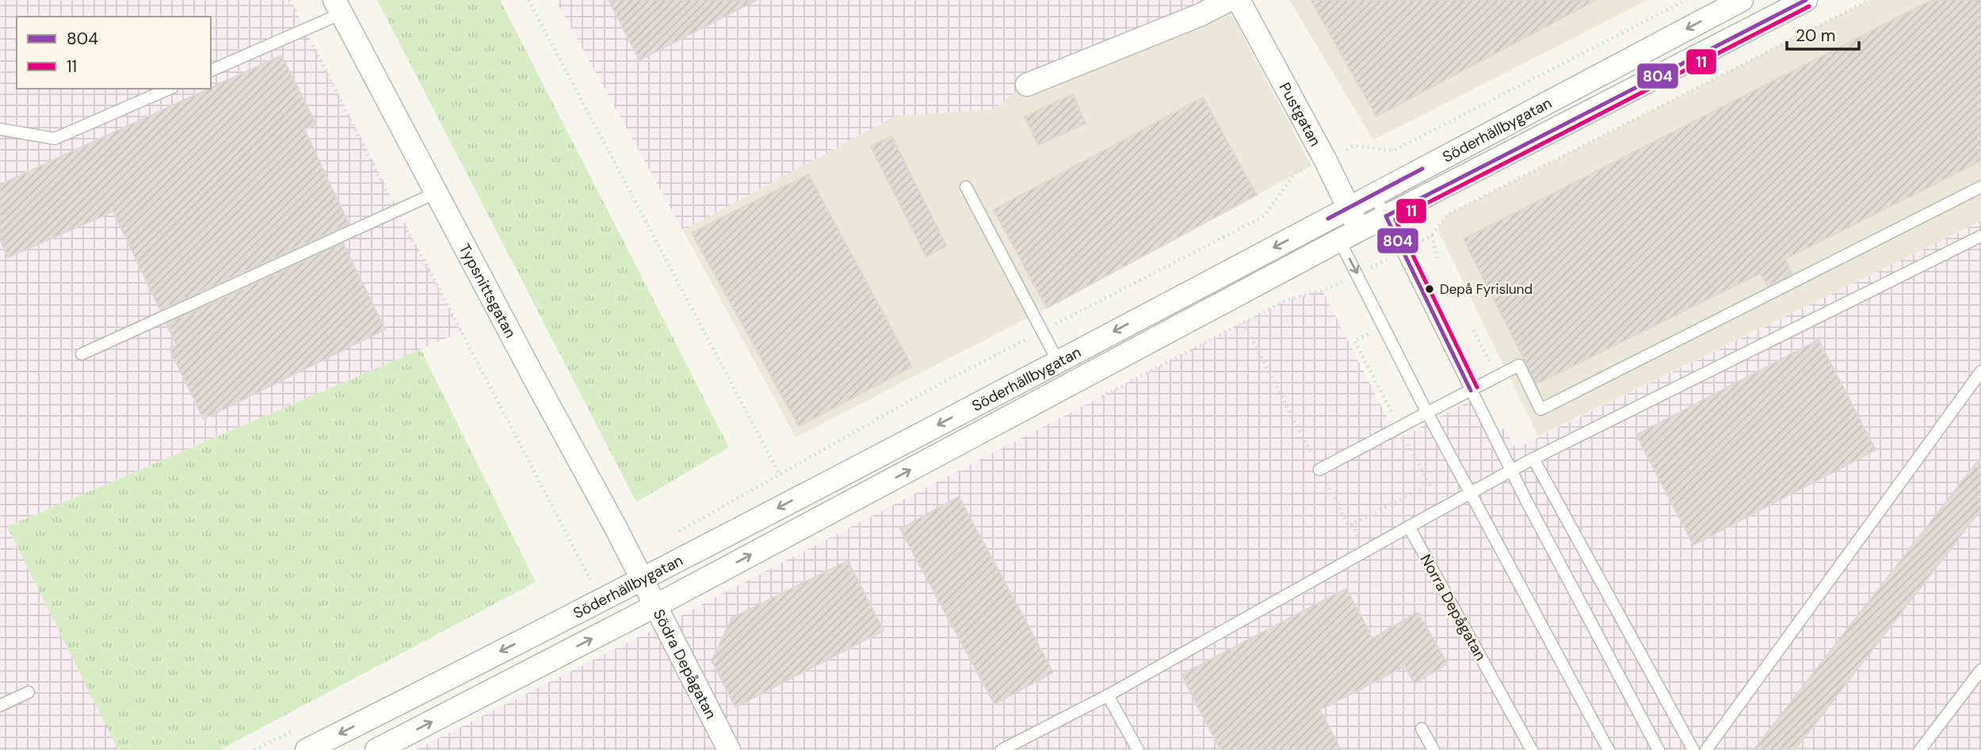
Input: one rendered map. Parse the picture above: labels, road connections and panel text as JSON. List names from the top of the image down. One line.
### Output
{"streets":{"street":["Pustgatan","Söderhällbygatan","Typsnittsgatan","Södra Depågatan"],"lane":["Norra Depågatan"]},"crossings":[["Pustgatan","Söderhällbygatan"],["Söderhällbygatan","Typsnittsgatan"],["Söderhällbygatan","Södra Depågatan"],["Typsnittsgatan","Södra Depågatan"]],"places":["Depå Fyrislund"],"lines":["transit line 804","transit line 11"],"legend":["804","11"],"scale_bar":"20 m"}
